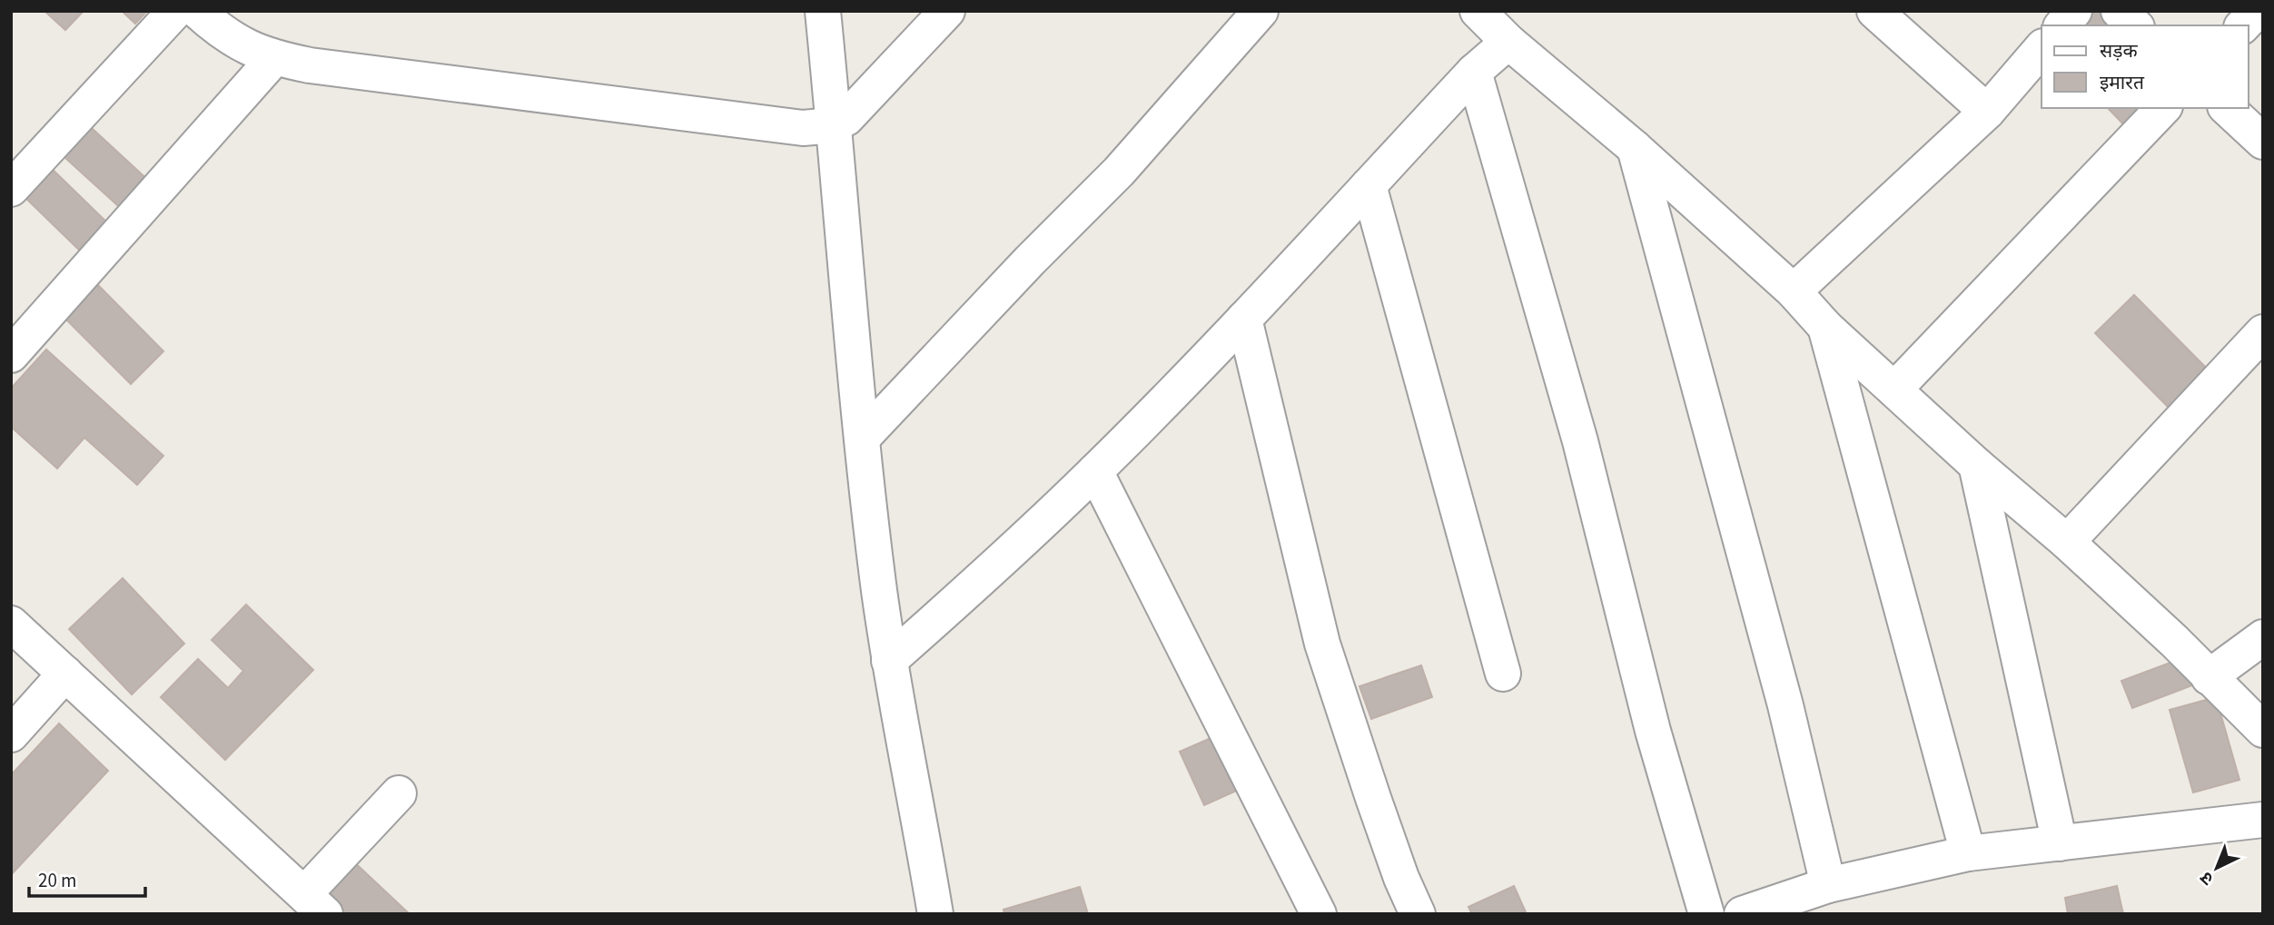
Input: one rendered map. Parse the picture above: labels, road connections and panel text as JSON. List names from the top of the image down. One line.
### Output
{"legend":["सड़क","इमारत"],"scale_bar":"20 m","north":"bottom left"}
